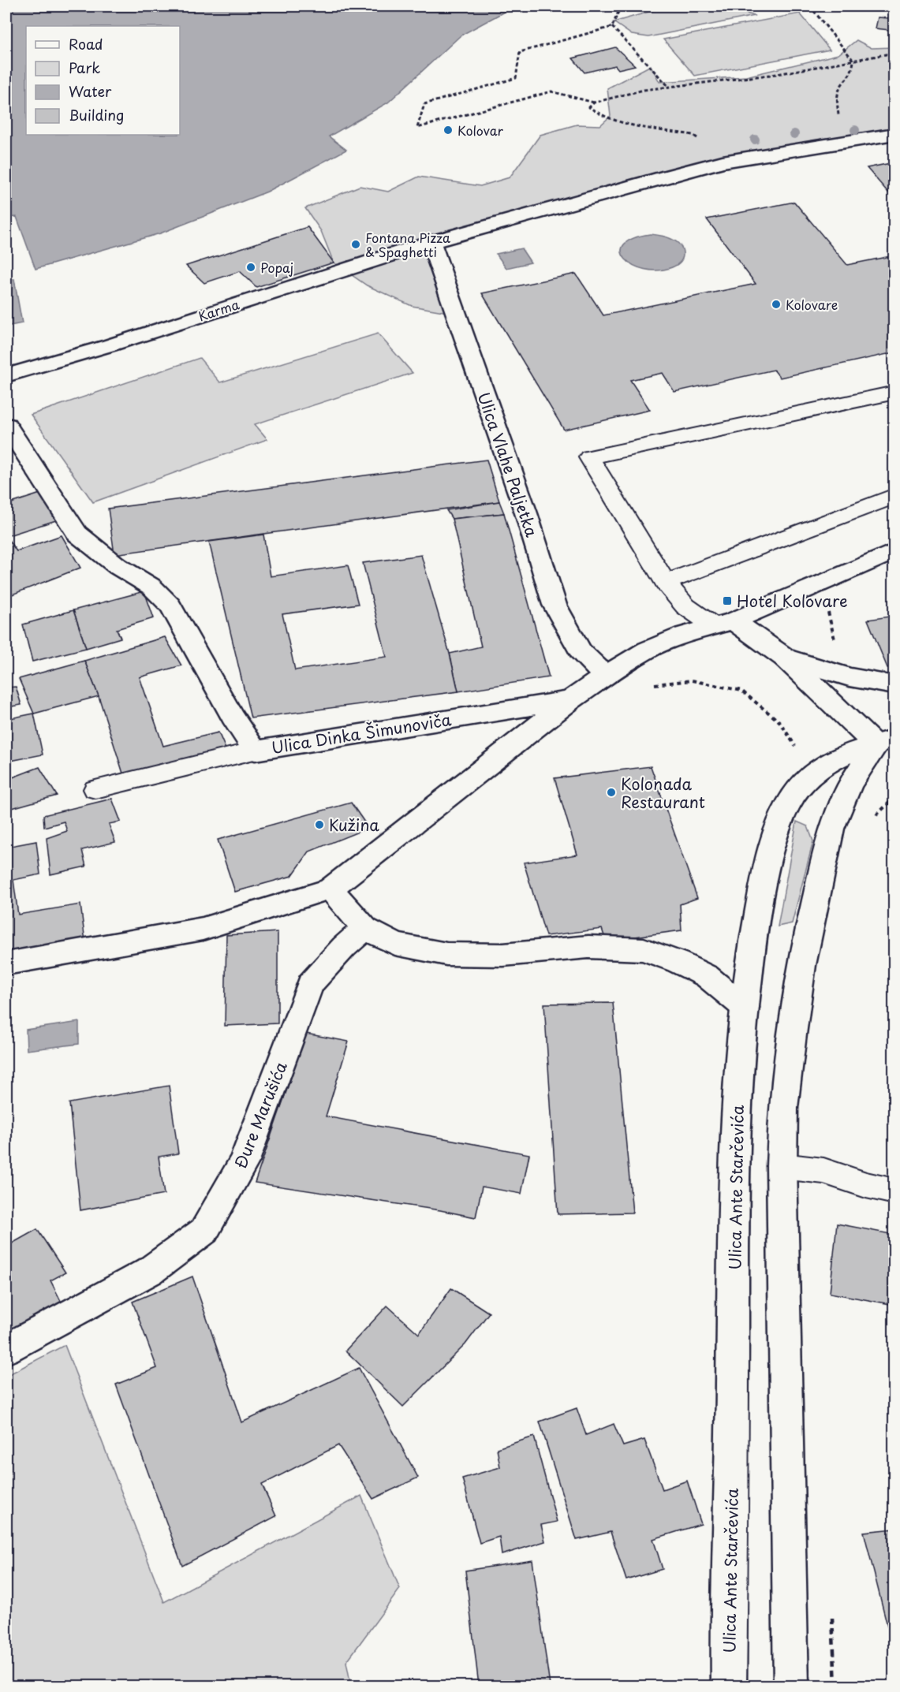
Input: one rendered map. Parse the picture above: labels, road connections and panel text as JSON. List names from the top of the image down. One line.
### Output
{"streets":{"street":["Karma","Ulica Vlahe Paljetka","Ulica Dinka Šimunoviča","Đure Marušića","Ulica Ante Starčevića"]},"crossings":[["Karma","Ulica Vlahe Paljetka"]],"places":{"other":["Kolovar","Fontana Pizza & Spaghetti","Popaj","Kolovare","Kolonada Restaurant","Kužina"],"transit":["Hotel Kolovare"]},"legend":["Road","Park","Water","Building"]}
